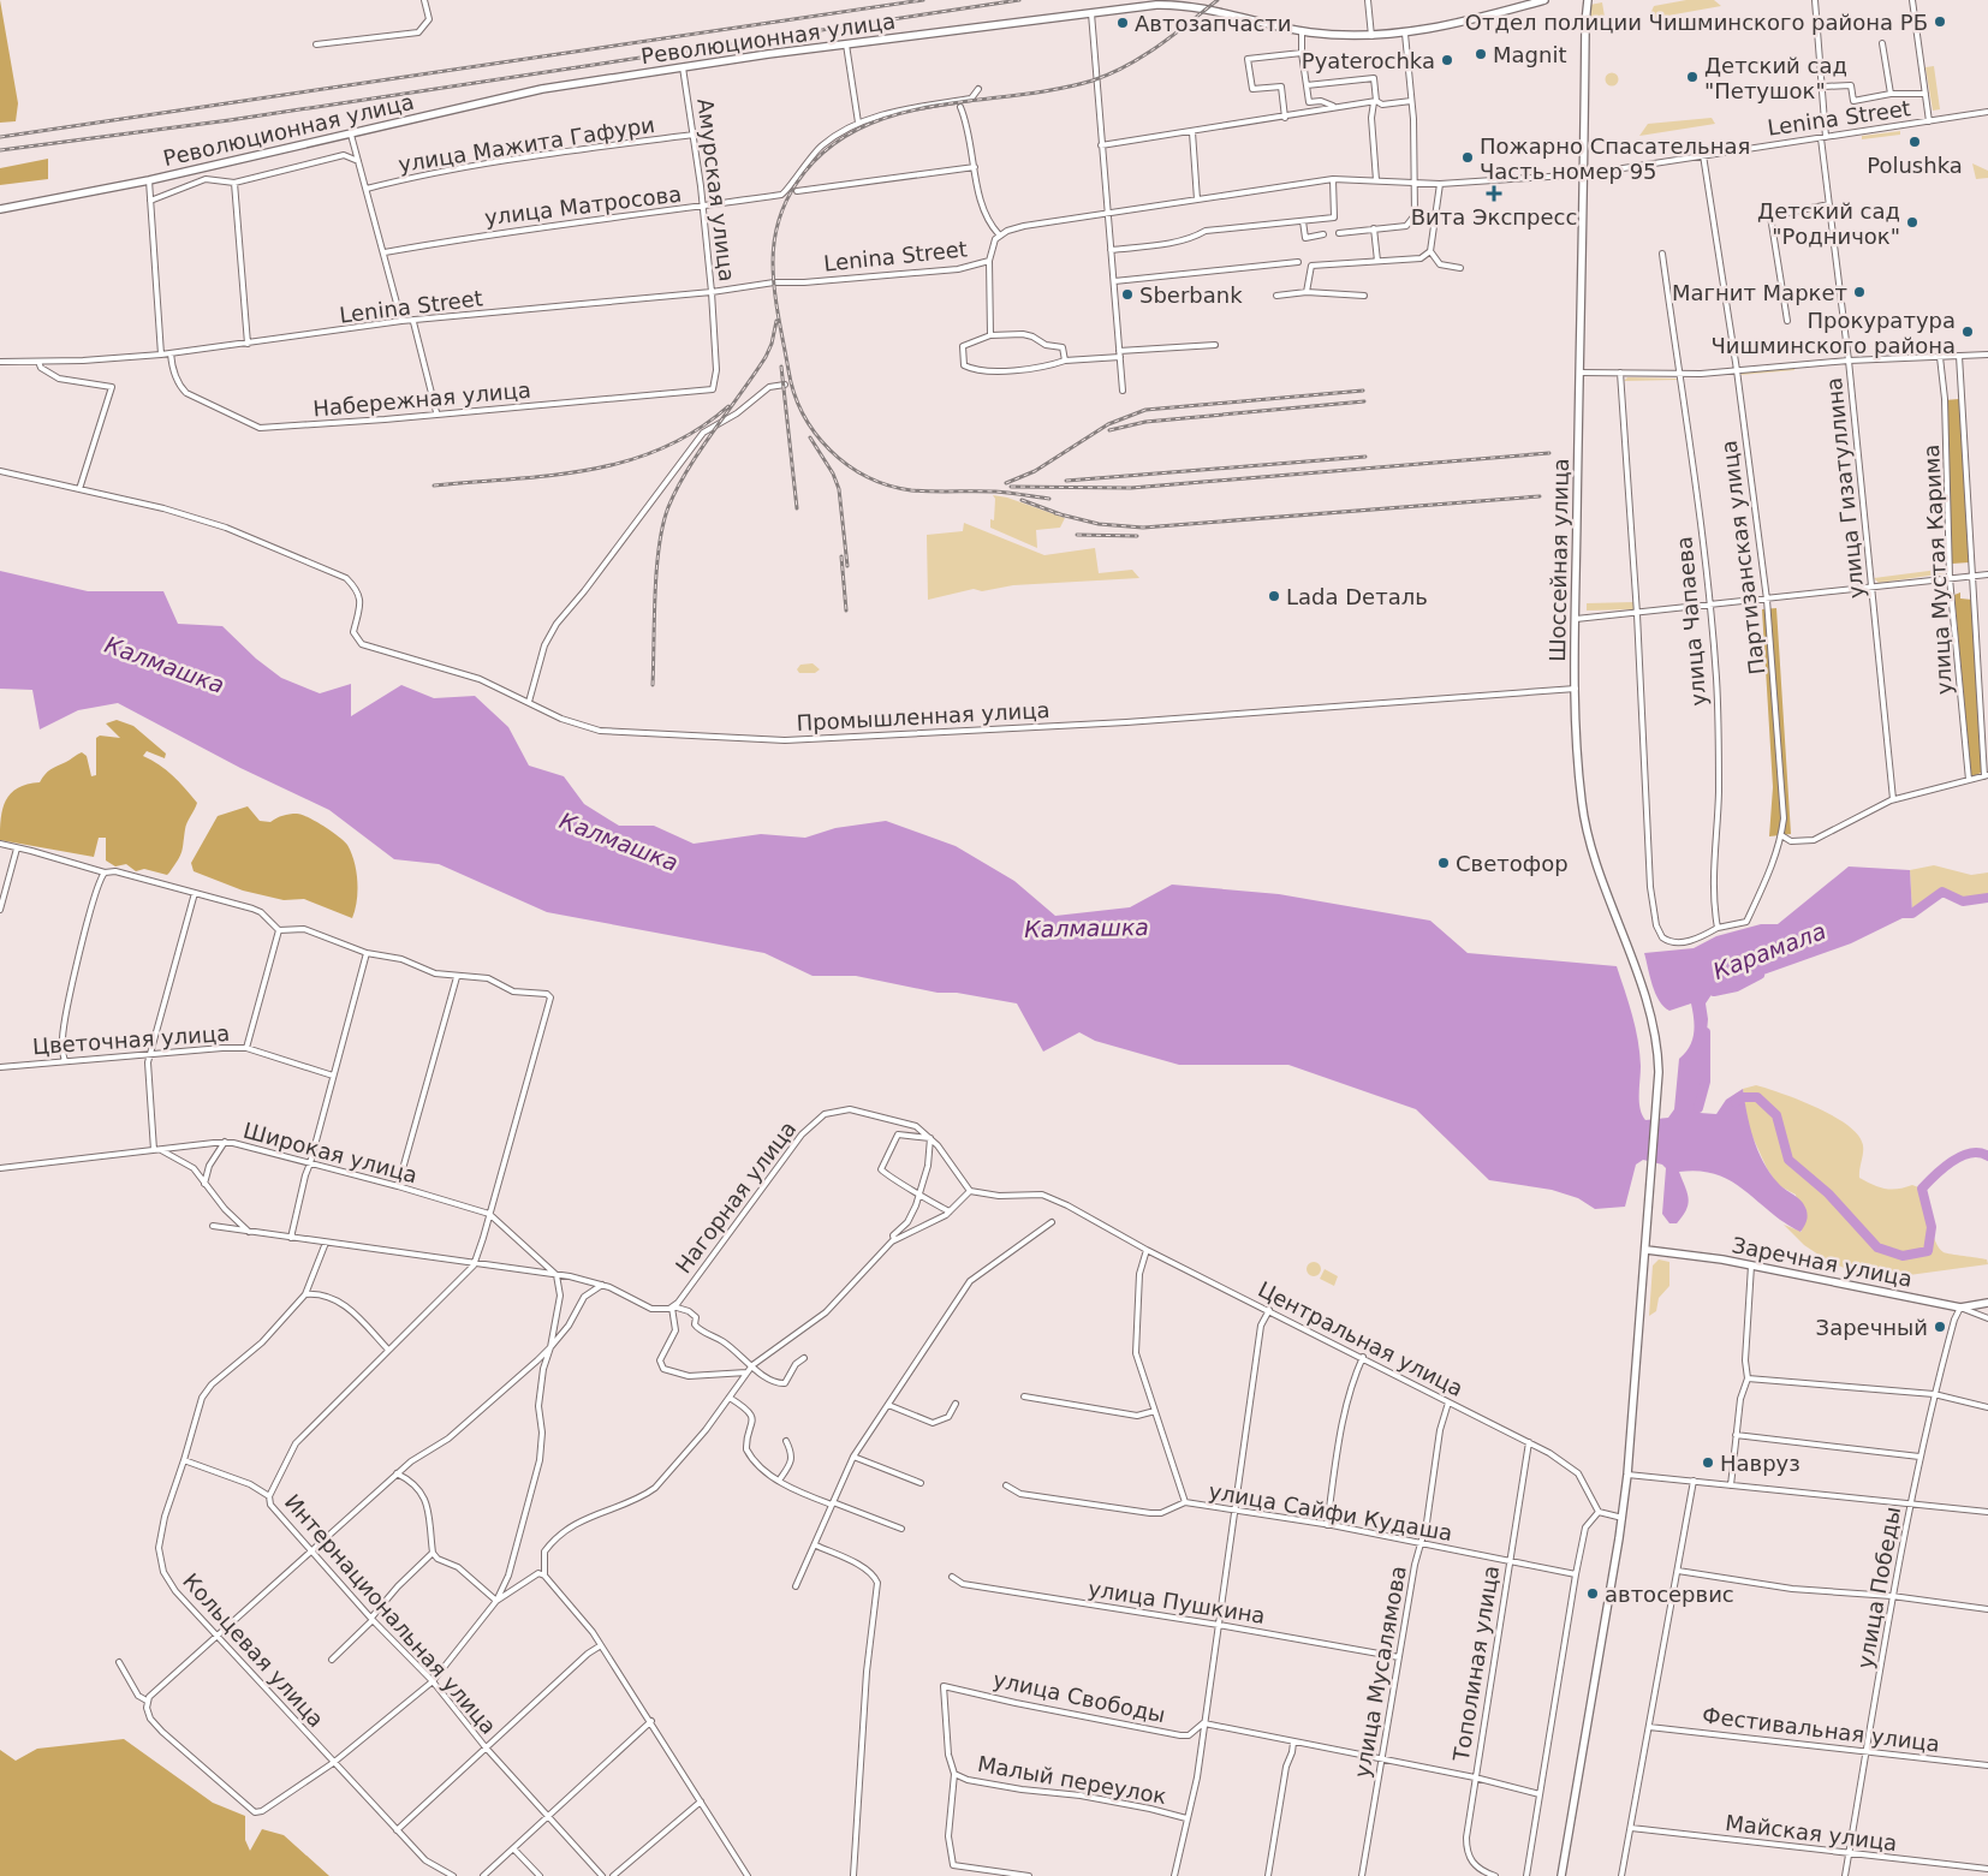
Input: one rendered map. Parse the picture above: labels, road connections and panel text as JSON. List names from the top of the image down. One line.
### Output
{"streets":{"main road":["Революционная улица","Шоссейная улица","Заречная улица"],"street":["Lenina Street","улица Мажита Гафури","Амурская улица","улица Матросова","Набережная улица","улица Гизатуллина","Партизанская улица","улица Мустая Карима","улица Чапаева","Промышленная улица","Цветочная улица","Широкая улица","Нагорная улица","Центральная улица","улица Сайфи Кудаша","улица Победы","улица Пушкина","Интернациональная улица","Кольцевая улица","Тополиная улица","улица Мусалямова","улица Свободы","Фестивальная улица","Малый переулок","Майская улица"]},"crossings":[["Революционная улица","Амурская улица"],["Lenina Street","Амурская улица"],["Lenina Street","Набережная улица"],["Lenina Street","улица Гизатуллина"],["Lenina Street","Партизанская улица"],["Lenina Street","Шоссейная улица"],["улица Мажита Гафури","Амурская улица"],["Амурская улица","улица Матросова"],["Амурская улица","Набережная улица"],["Партизанская улица","улица Чапаева"],["Шоссейная улица","Промышленная улица"],["Шоссейная улица","Заречная улица"],["Нагорная улица","Центральная улица"],["Заречная улица","улица Победы"],["Центральная улица","Тополиная улица"],["Центральная улица","улица Мусалямова"],["улица Сайфи Кудаша","Тополиная улица"],["улица Сайфи Кудаша","улица Мусалямова"],["улица Победы","Фестивальная улица"],["улица Победы","Майская улица"],["улица Пушкина","улица Мусалямова"],["улица Свободы","Малый переулок"]],"water":["Калмашка","Карамала"],"places":{"other":["Отдел полиции Чишминского района РБ","Автозапчасти","Magnit","Pyaterochka","Детский сад \"Петушок\"","Polushka","Пожарно Спасательная Часть номер 95","Детский сад \"Родничок\"","Магнит Маркет","Sberbank","Прокуратура Чишминского района","Lada Dеталь","Светофор","Заречный","Навруз","автосервис"],"health":["Вита Экспресс"]}}
